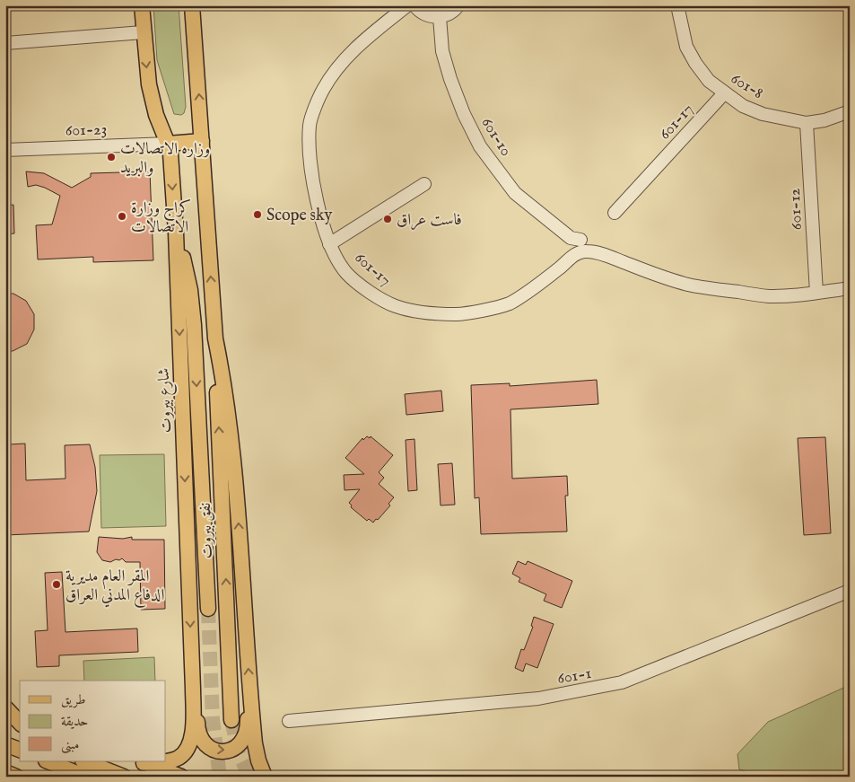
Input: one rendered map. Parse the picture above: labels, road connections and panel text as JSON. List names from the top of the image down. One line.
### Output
{"streets":{"main road":["شارع بيروت","نفق بيروت"],"street":["601-8","601-17","601-23","601-10","601-12","601-1"]},"crossings":[["601-8","601-17"],["601-8","601-12"],["601-17","601-10"],["601-23","شارع بيروت"],["601-10","601-12"],["شارع بيروت","نفق بيروت"]],"places":["وزاره الاتصالات والبريد","Scope sky","كراج وزارة الاتصالات","فاست عراق","المقر العام مديرية الدفاع المدني العراق"],"legend":["طريق","حديقة","مبنى"]}
